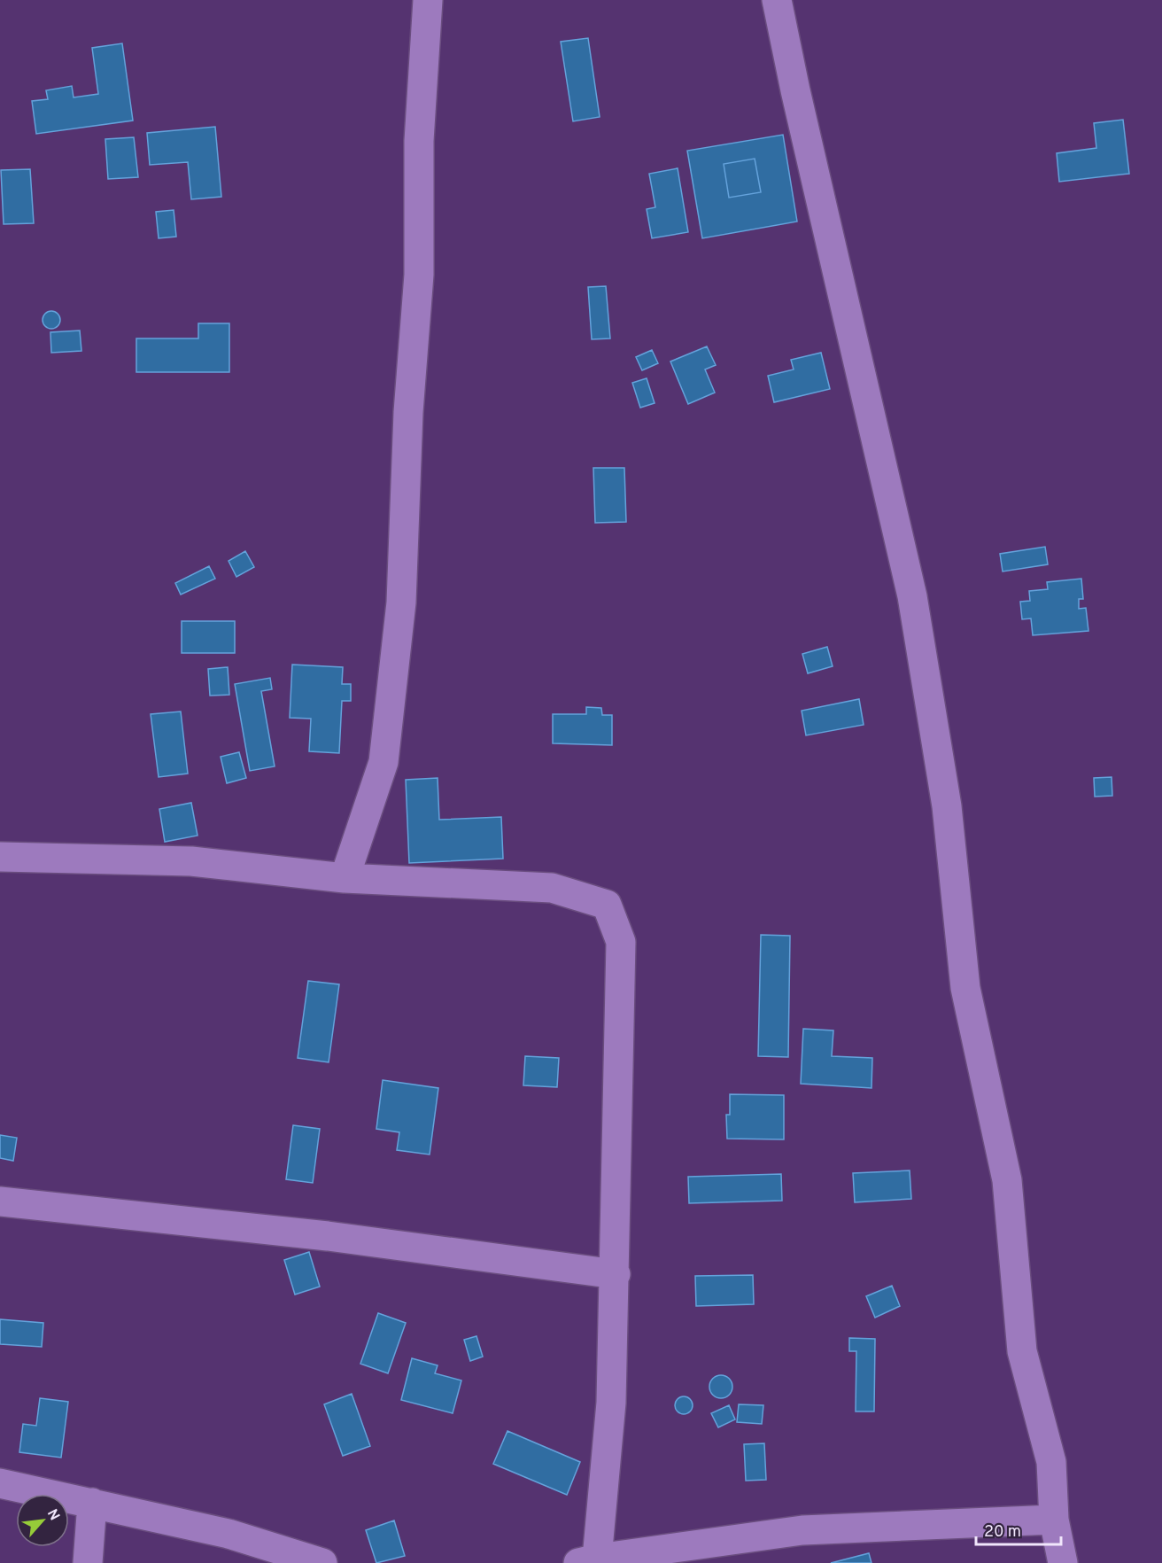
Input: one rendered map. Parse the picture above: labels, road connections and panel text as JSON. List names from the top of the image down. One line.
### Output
{"scale_bar":"20 m","north":"top right"}
